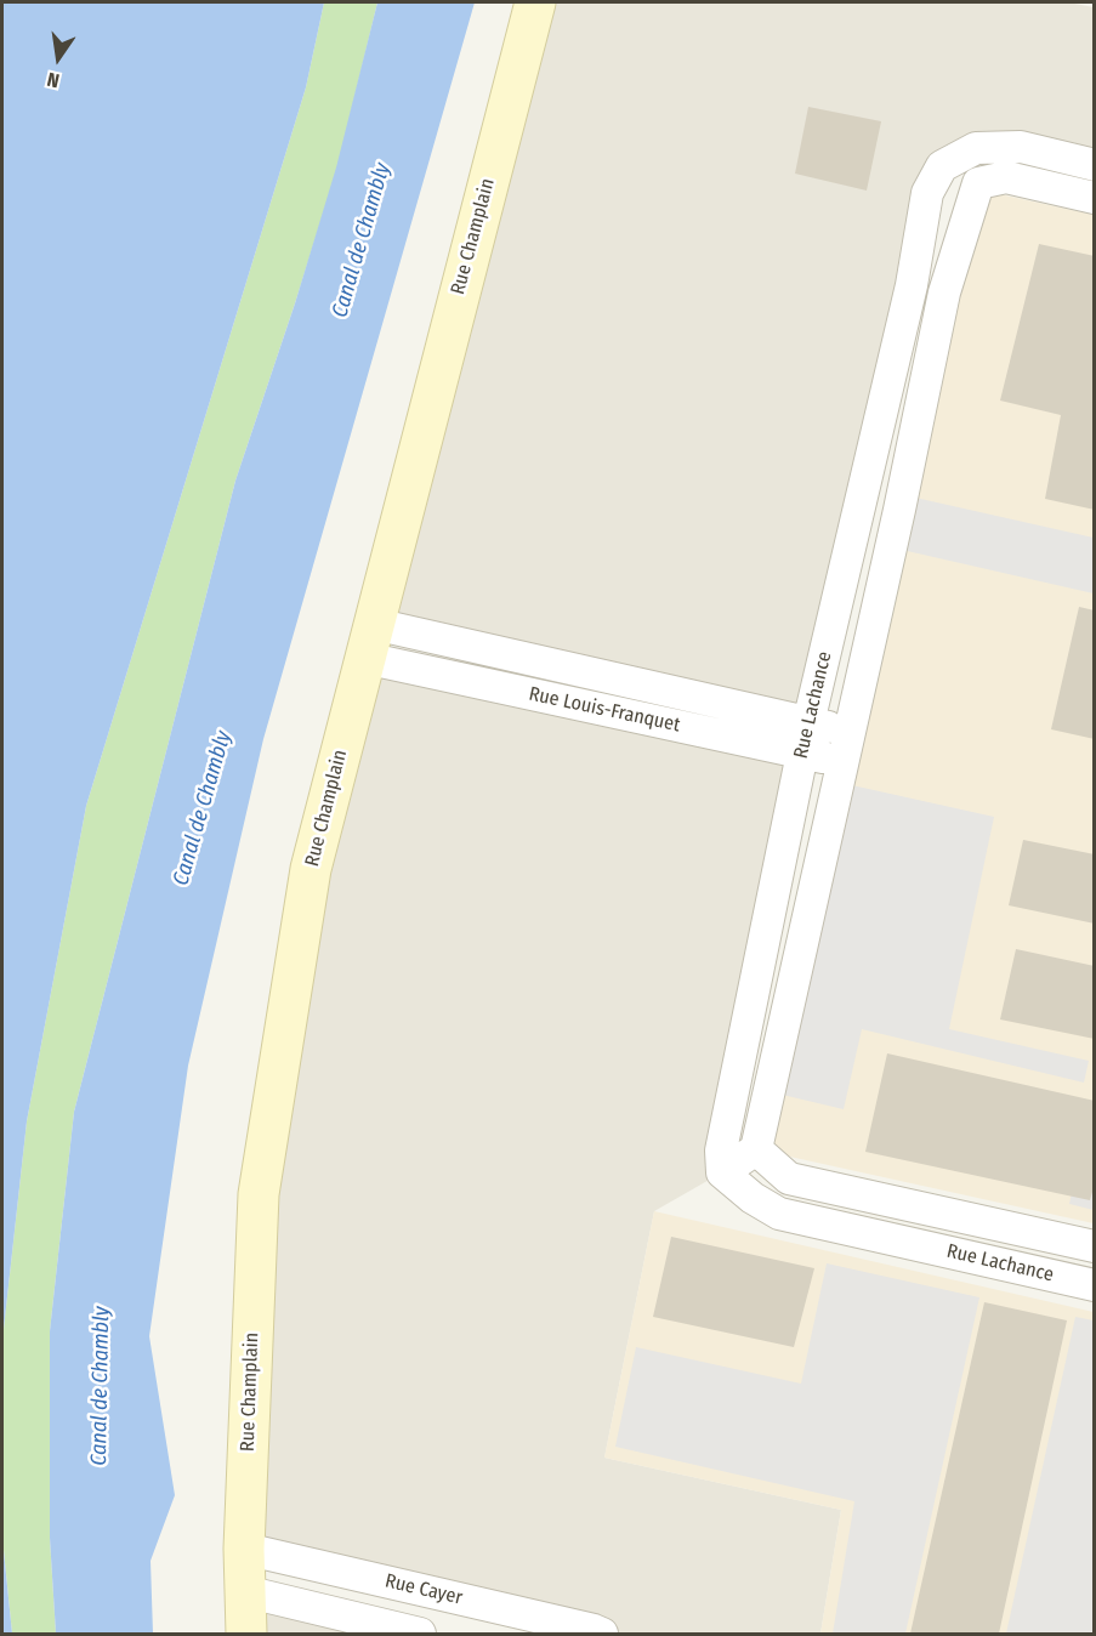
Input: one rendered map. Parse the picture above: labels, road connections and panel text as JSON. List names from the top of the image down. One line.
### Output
{"streets":{"street":["Rue Champlain","Rue Lachance","Rue Louis-Franquet","Rue Cayer"]},"crossings":[["Rue Champlain","Rue Louis-Franquet"],["Rue Champlain","Rue Cayer"],["Rue Lachance","Rue Louis-Franquet"]],"water":["Canal de Chambly"],"north":"bottom"}
